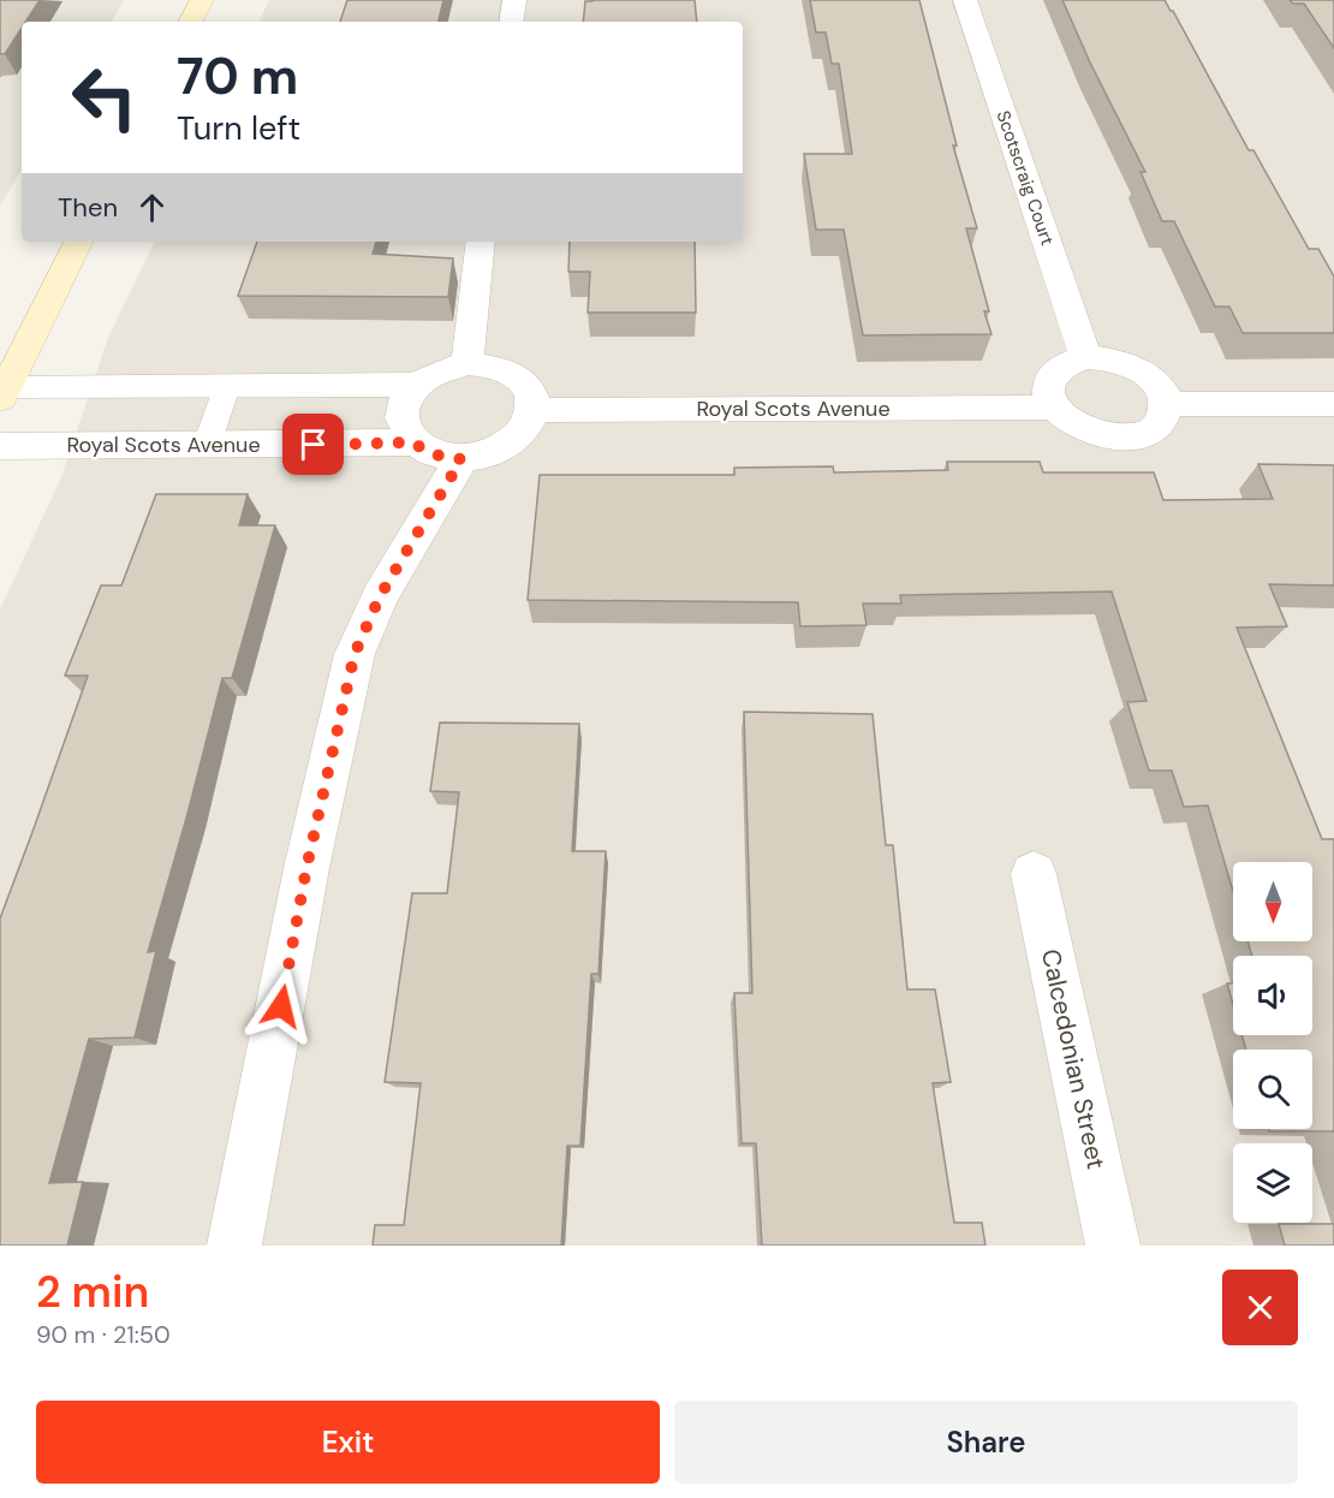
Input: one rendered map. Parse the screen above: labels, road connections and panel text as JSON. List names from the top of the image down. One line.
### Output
{"streets":{"street":["Scotscraig Court","Royal Scots Avenue","Calcedonian Street"]},"crossings":[["Scotscraig Court","Royal Scots Avenue"]],"north":"bottom","page":{"turn":["70 m","Turn left"],"then":"Then","heading":["2 min","90 m · 21:50"],"buttons":["Exit","Share"]}}
